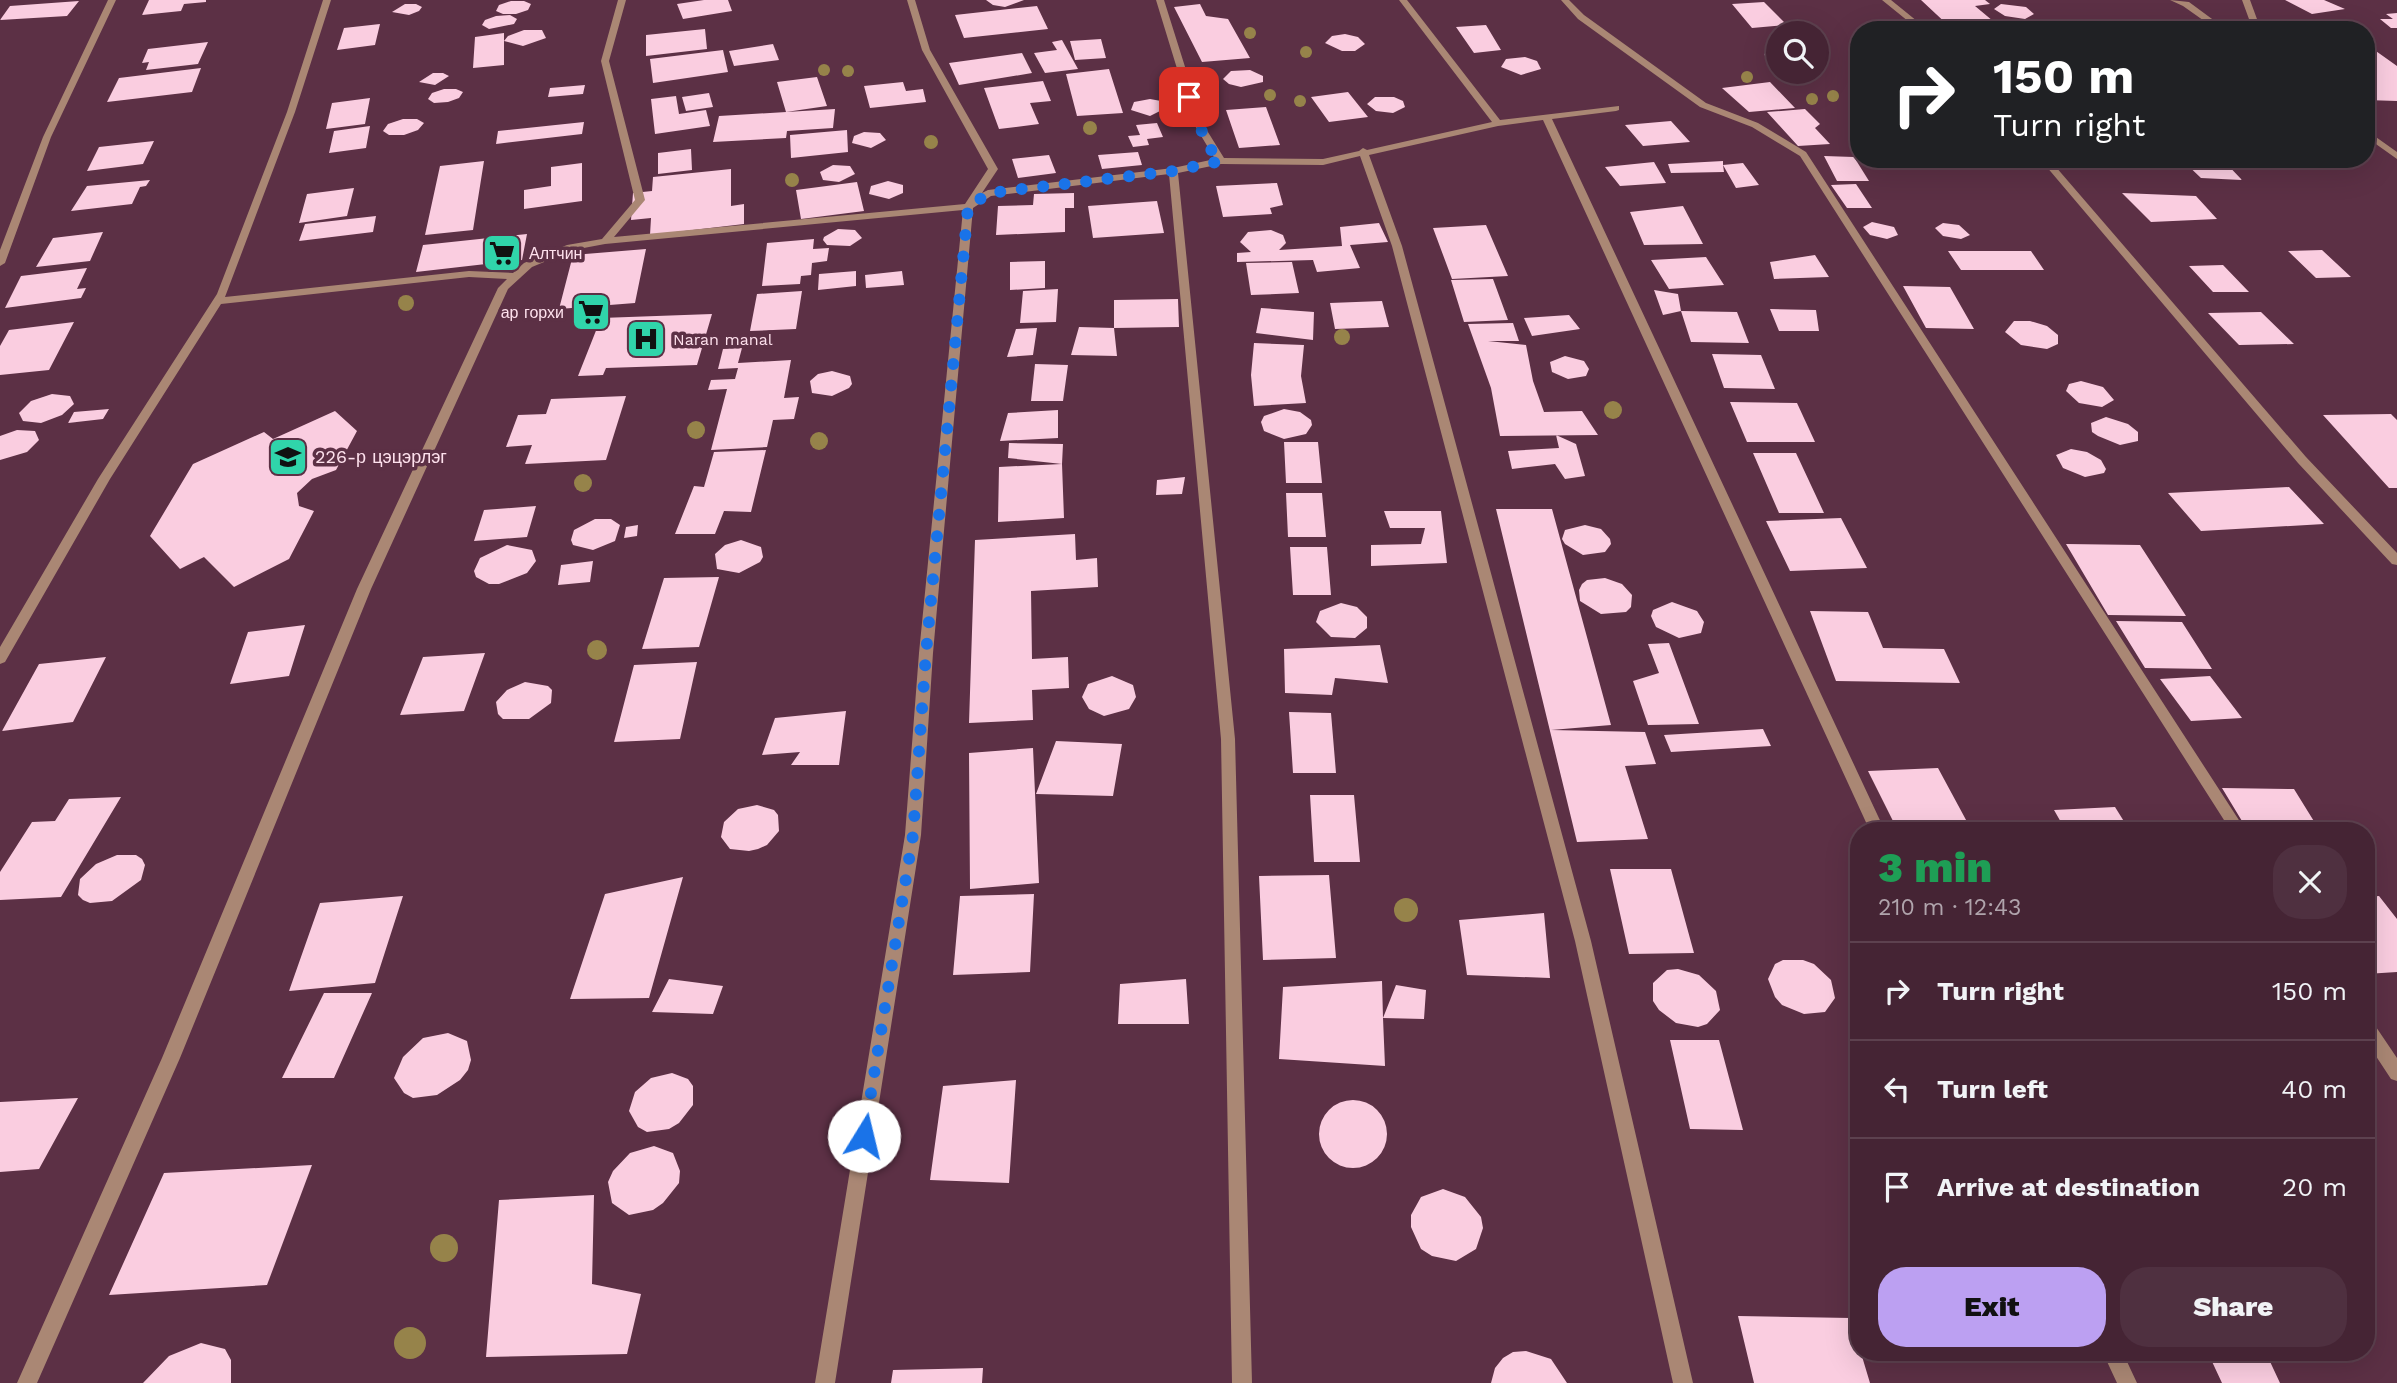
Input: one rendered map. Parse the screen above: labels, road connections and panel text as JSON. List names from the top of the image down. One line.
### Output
{"places":{"supermarket":["Алтчин","ар горхи"],"hospital":["Naran manal"],"school or university":["226-р цэцэрлэг"]},"page":{"turn":["150 m","Turn right"],"heading":["3 min","210 m · 12:43"],"list":[{"name":"Turn right","value":"150 m"},{"name":"Turn left","value":"40 m"},{"name":"Arrive at destination","value":"20 m"}],"buttons":["Exit","Share"]}}
